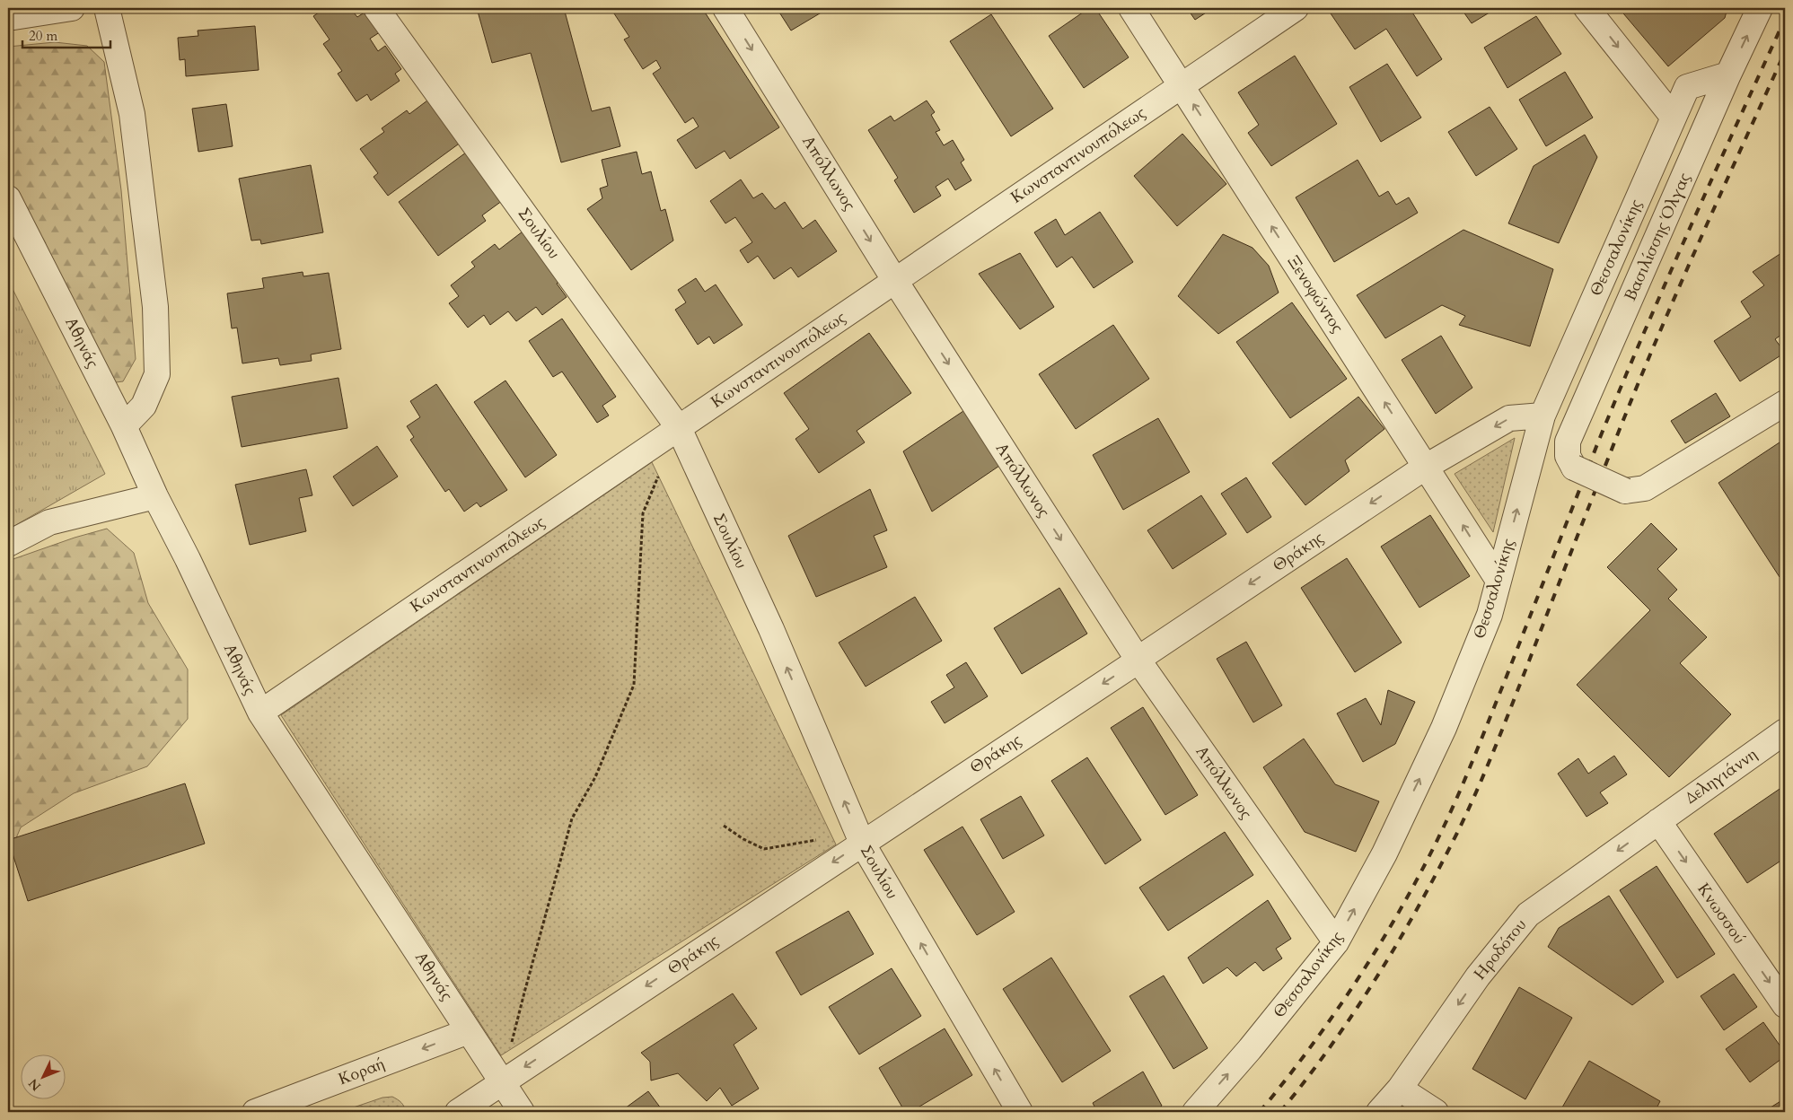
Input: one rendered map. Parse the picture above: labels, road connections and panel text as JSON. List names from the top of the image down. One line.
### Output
{"streets":{"street":["Κωνσταντινουπόλεως","Απόλλωνος","Σουλίου","Βασιλίσσης Όλγας","Θεσσαλονίκης","Ξενοφώντος","Αθηνάς","Θράκης","Δεληγιάννη","Κνωσσού","Ηροδότου","Κοραή"]},"crossings":[["Κωνσταντινουπόλεως","Απόλλωνος"],["Κωνσταντινουπόλεως","Σουλίου"],["Κωνσταντινουπόλεως","Ξενοφώντος"],["Κωνσταντινουπόλεως","Αθηνάς"],["Απόλλωνος","Θεσσαλονίκης"],["Απόλλωνος","Θράκης"],["Σουλίου","Θράκης"],["Βασιλίσσης Όλγας","Θεσσαλονίκης"],["Θεσσαλονίκης","Ξενοφώντος"],["Θεσσαλονίκης","Θράκης"],["Ξενοφώντος","Θράκης"],["Αθηνάς","Θράκης"],["Αθηνάς","Κοραή"],["Δεληγιάννη","Κνωσσού"],["Δεληγιάννη","Ηροδότου"],["Κνωσσού","Ηροδότου"]],"one_way":["Απόλλωνος","Σουλίου","Θεσσαλονίκης","Ξενοφώντος","Θράκης","Κνωσσού","Ηροδότου","Κοραή"],"scale_bar":"20 m","north":"bottom left"}
